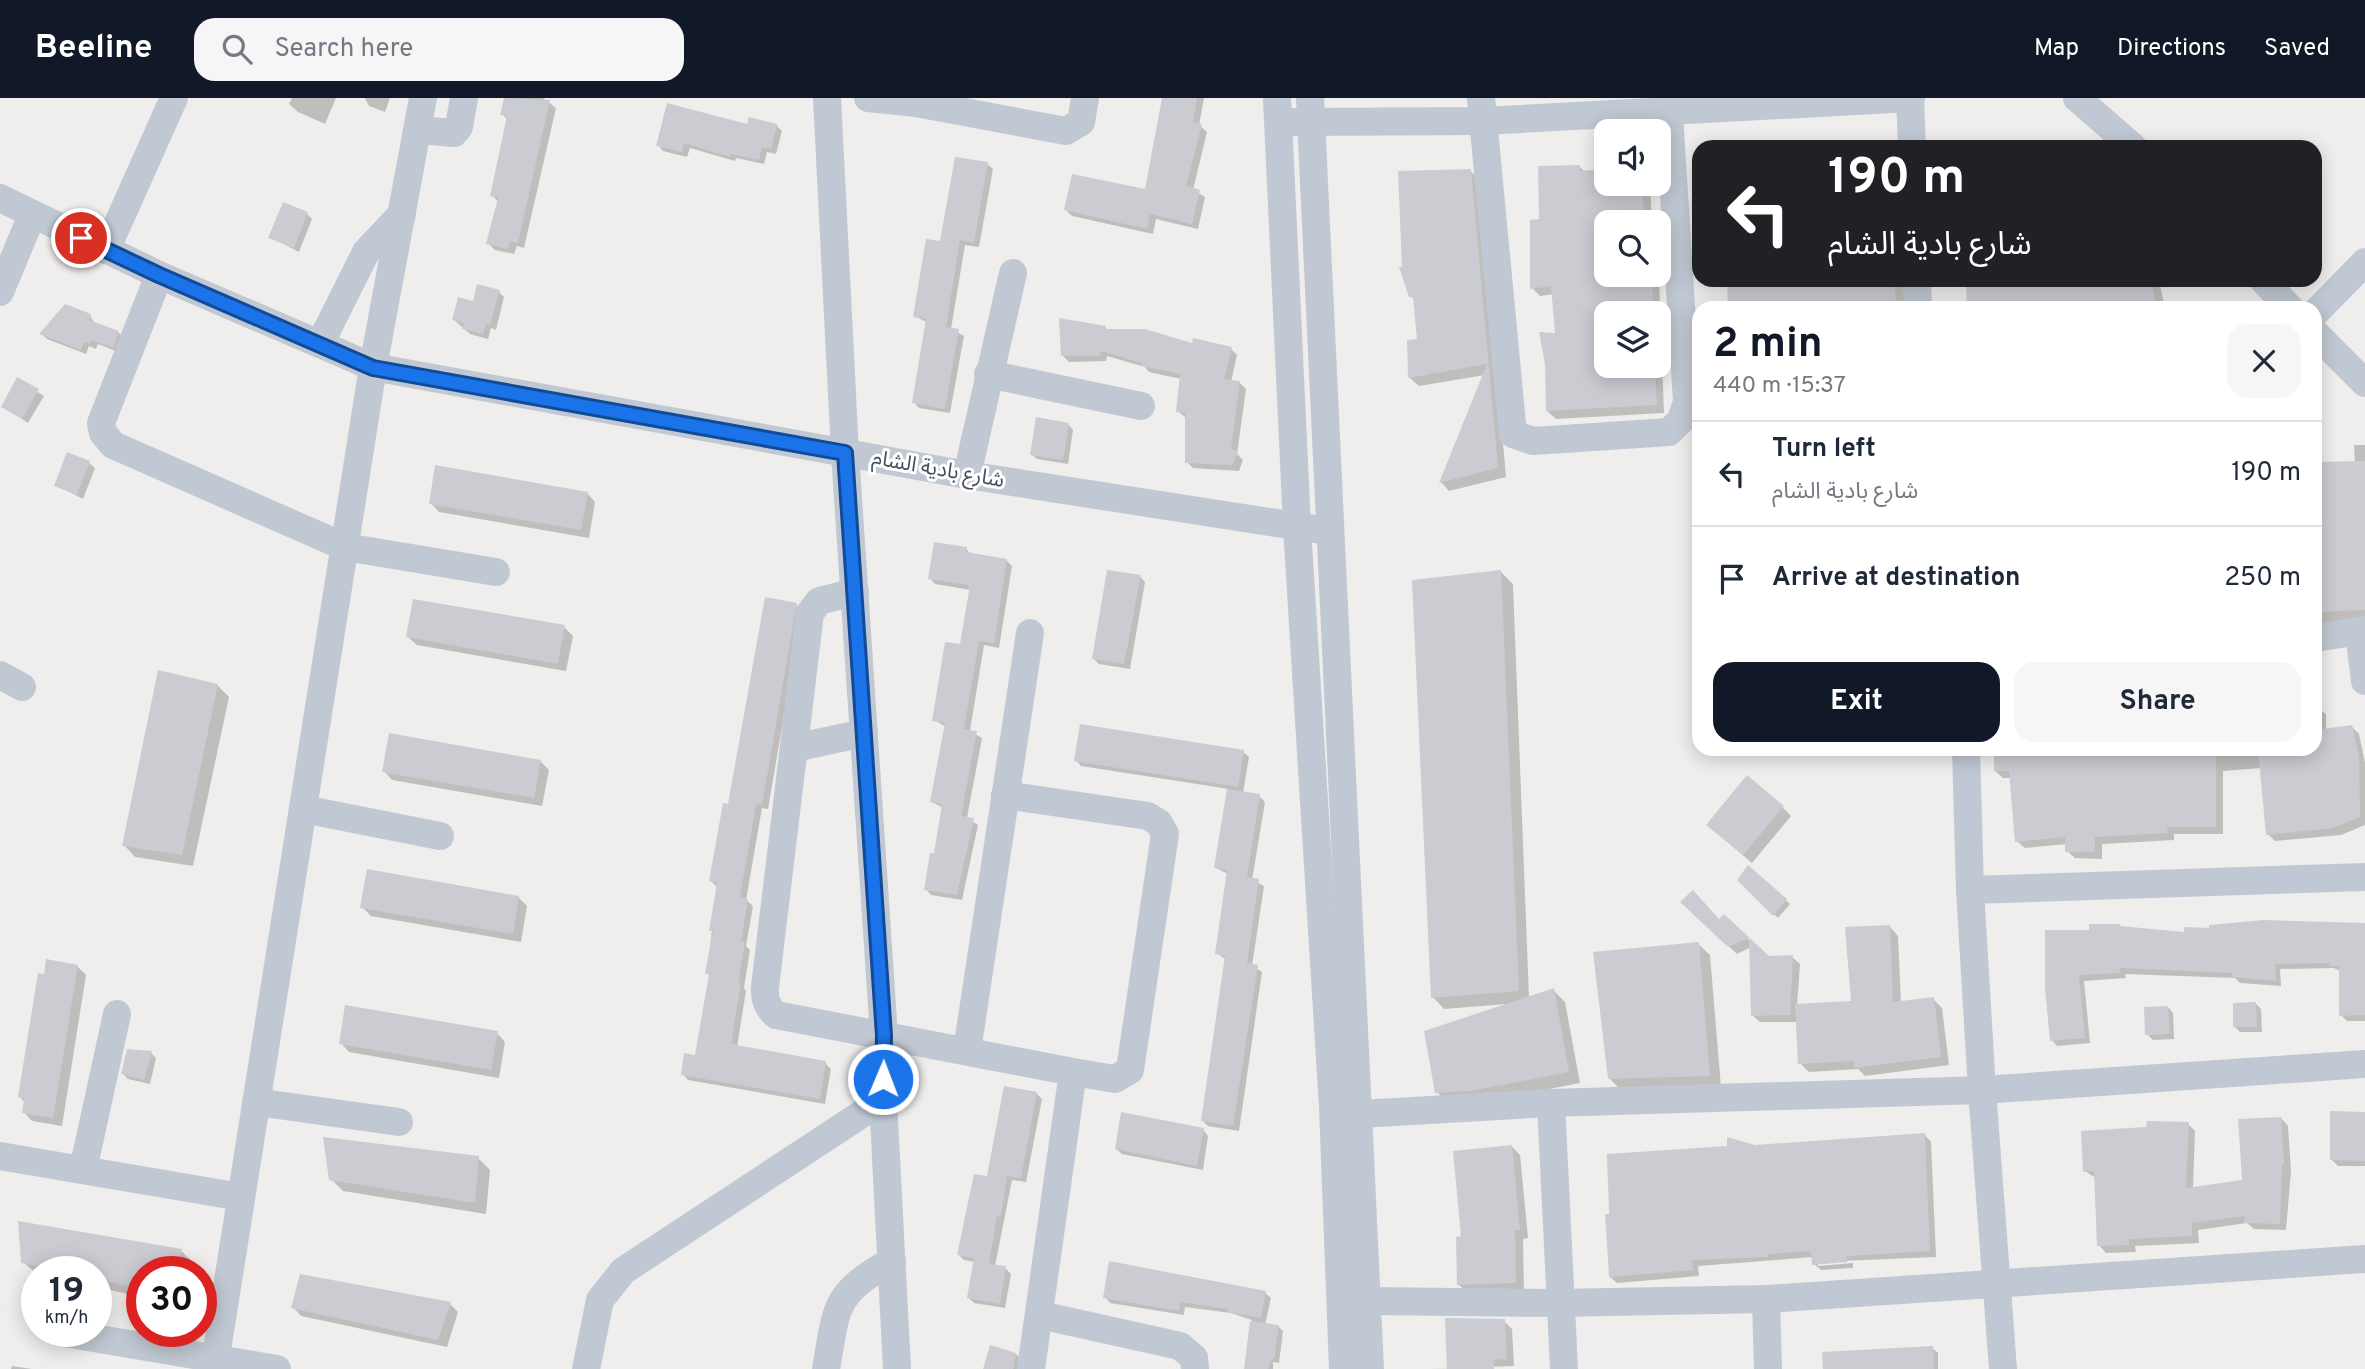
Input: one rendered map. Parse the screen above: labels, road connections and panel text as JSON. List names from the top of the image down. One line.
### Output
{"streets":{"street":["شارع بادية الشام"]},"page":{"header":"Beeline","search":"Search here","nav":["Map","Directions","Saved"],"turn":["190 m","شارع بادية الشام"],"heading":["2 min","440 m · 15:37"],"list":[{"name":"Turn left","note":"شارع بادية الشام","value":"190 m"},{"name":"Arrive at destination","value":"250 m"}],"buttons":["Exit","Share"],"speed":"19 km/h","limit":"30"}}
